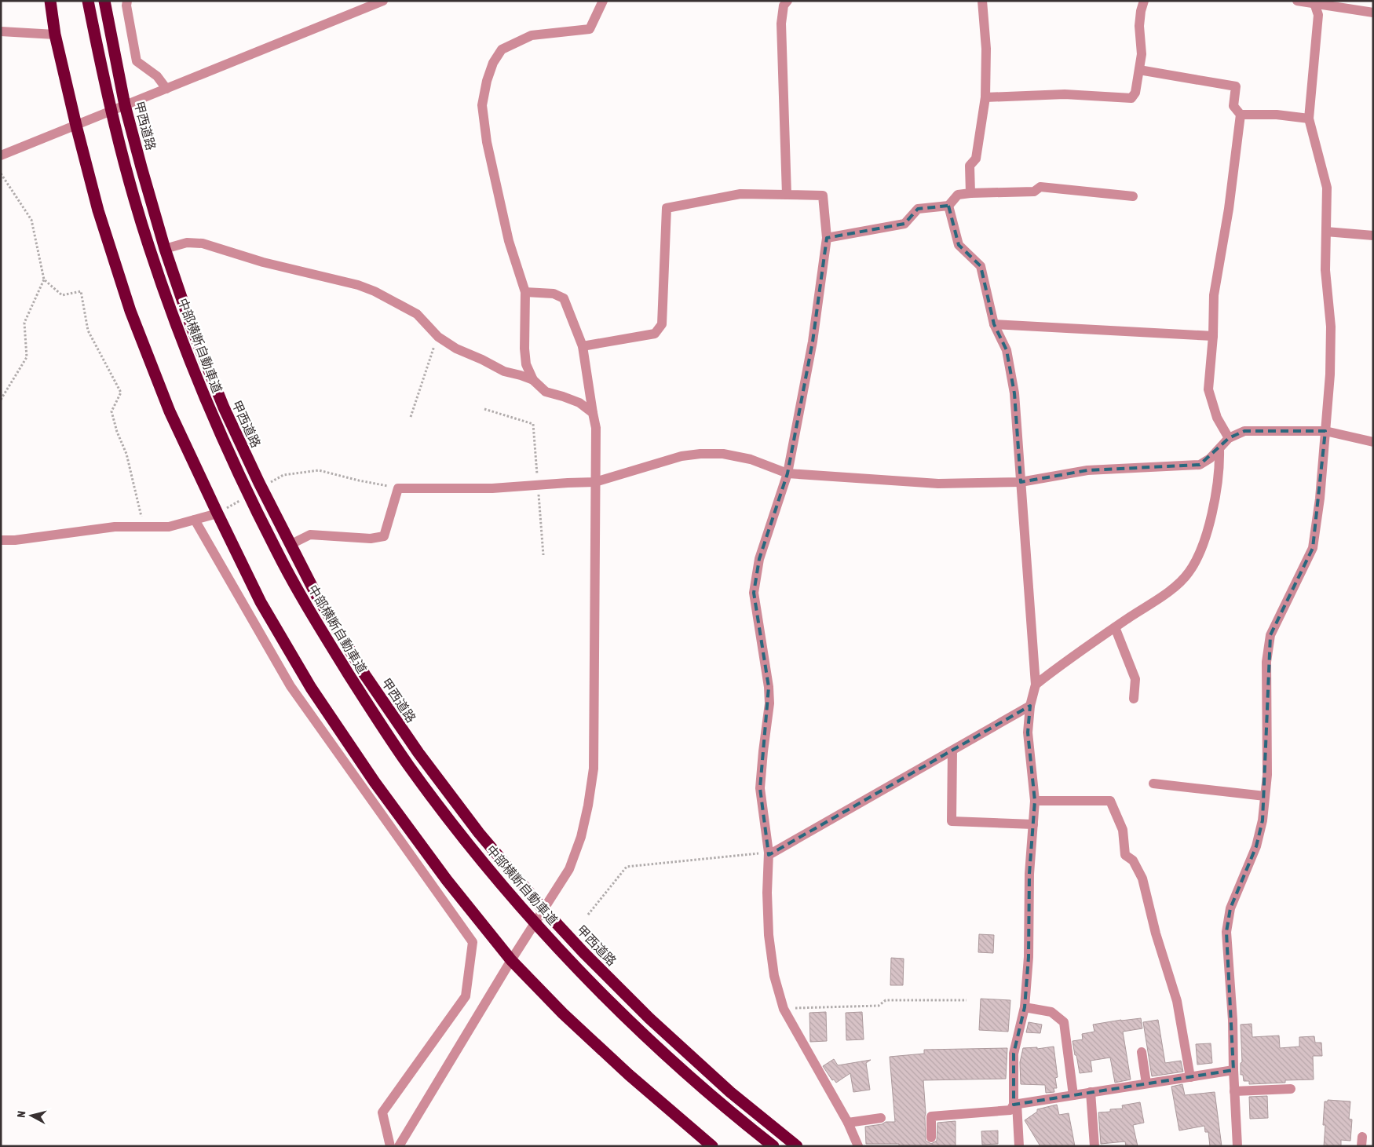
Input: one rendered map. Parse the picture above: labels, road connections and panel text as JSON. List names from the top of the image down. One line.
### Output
{"streets":{"highway":["甲西道路","中部横断自動車道"]},"north":"left"}
